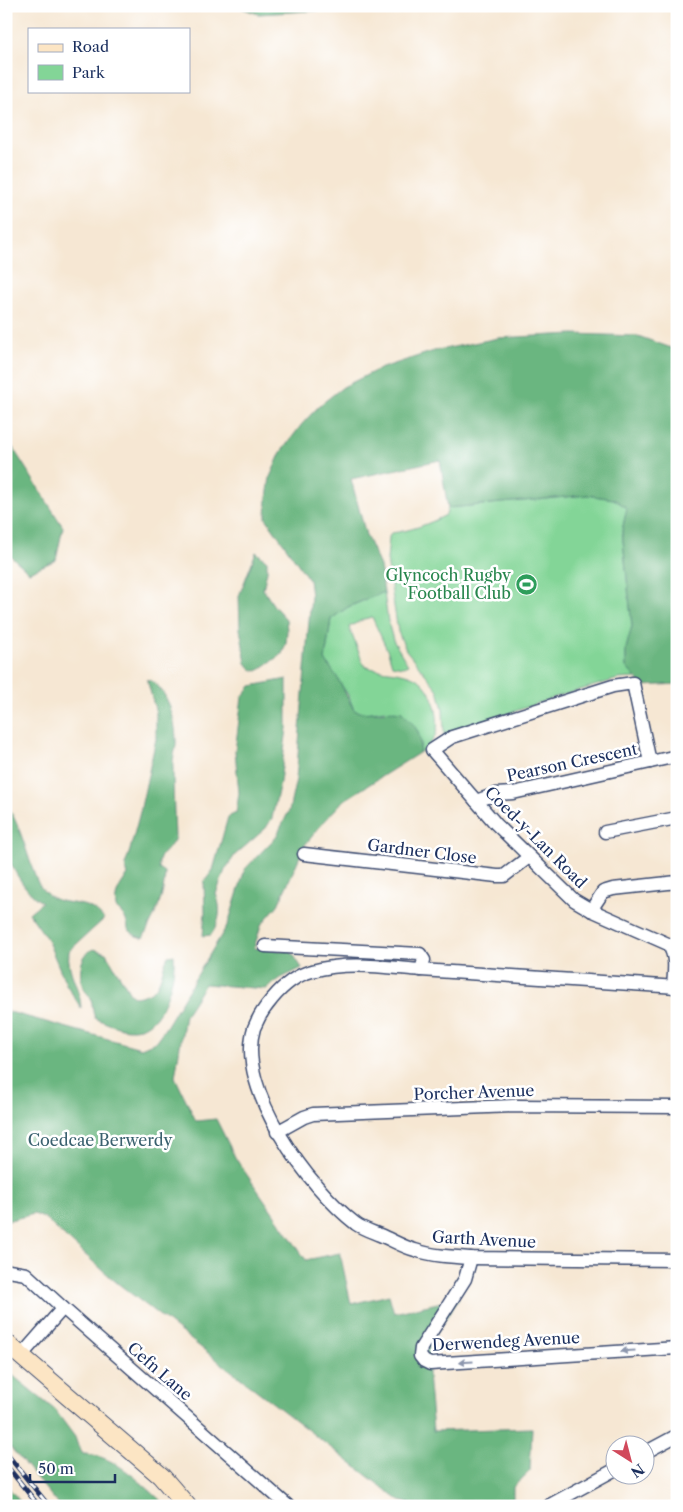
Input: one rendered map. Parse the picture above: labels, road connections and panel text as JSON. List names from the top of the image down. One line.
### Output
{"streets":{"street":["Pearson Crescent","Coed-y-Lan Road","Gardner Close","Porcher Avenue","Garth Avenue","Derwendeg Avenue","Cefn Lane"]},"crossings":[["Pearson Crescent","Coed-y-Lan Road"],["Coed-y-Lan Road","Gardner Close"],["Porcher Avenue","Garth Avenue"],["Garth Avenue","Derwendeg Avenue"]],"parks":["Coedcae Berwerdy"],"places":{"sports":["Glyncoch Rugby Football Club"]},"legend":["Road","Park"],"scale_bar":"50 m","north":"bottom right"}
